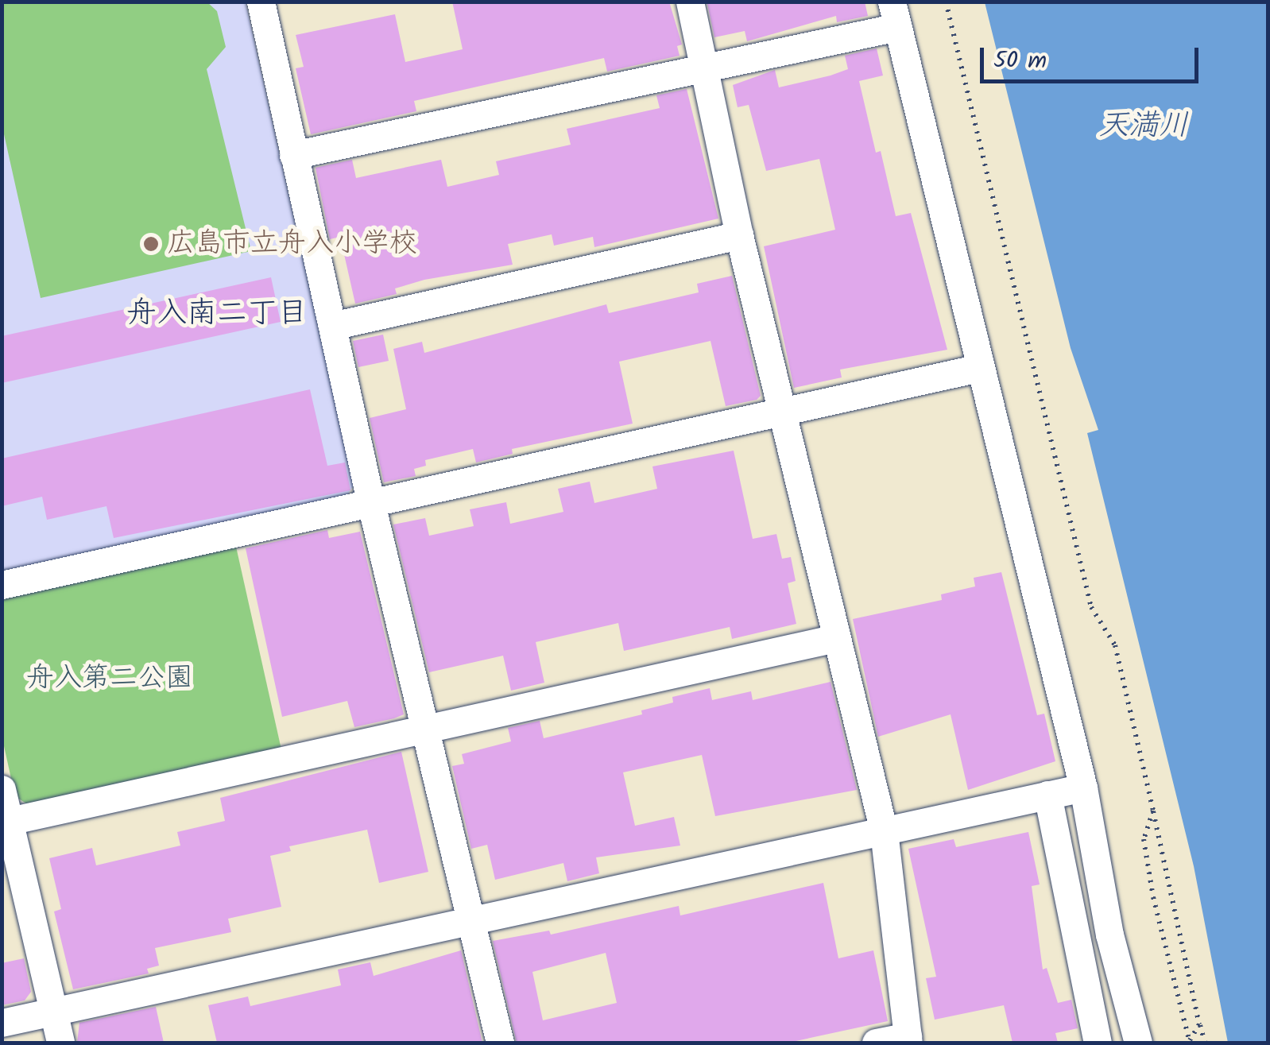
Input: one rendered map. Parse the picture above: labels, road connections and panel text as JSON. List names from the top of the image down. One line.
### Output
{"districts":["舟入南二丁目"],"water":["天満川"],"parks":["舟入第二公園"],"places":["広島市立舟入小学校"],"scale_bar":"50 m"}
